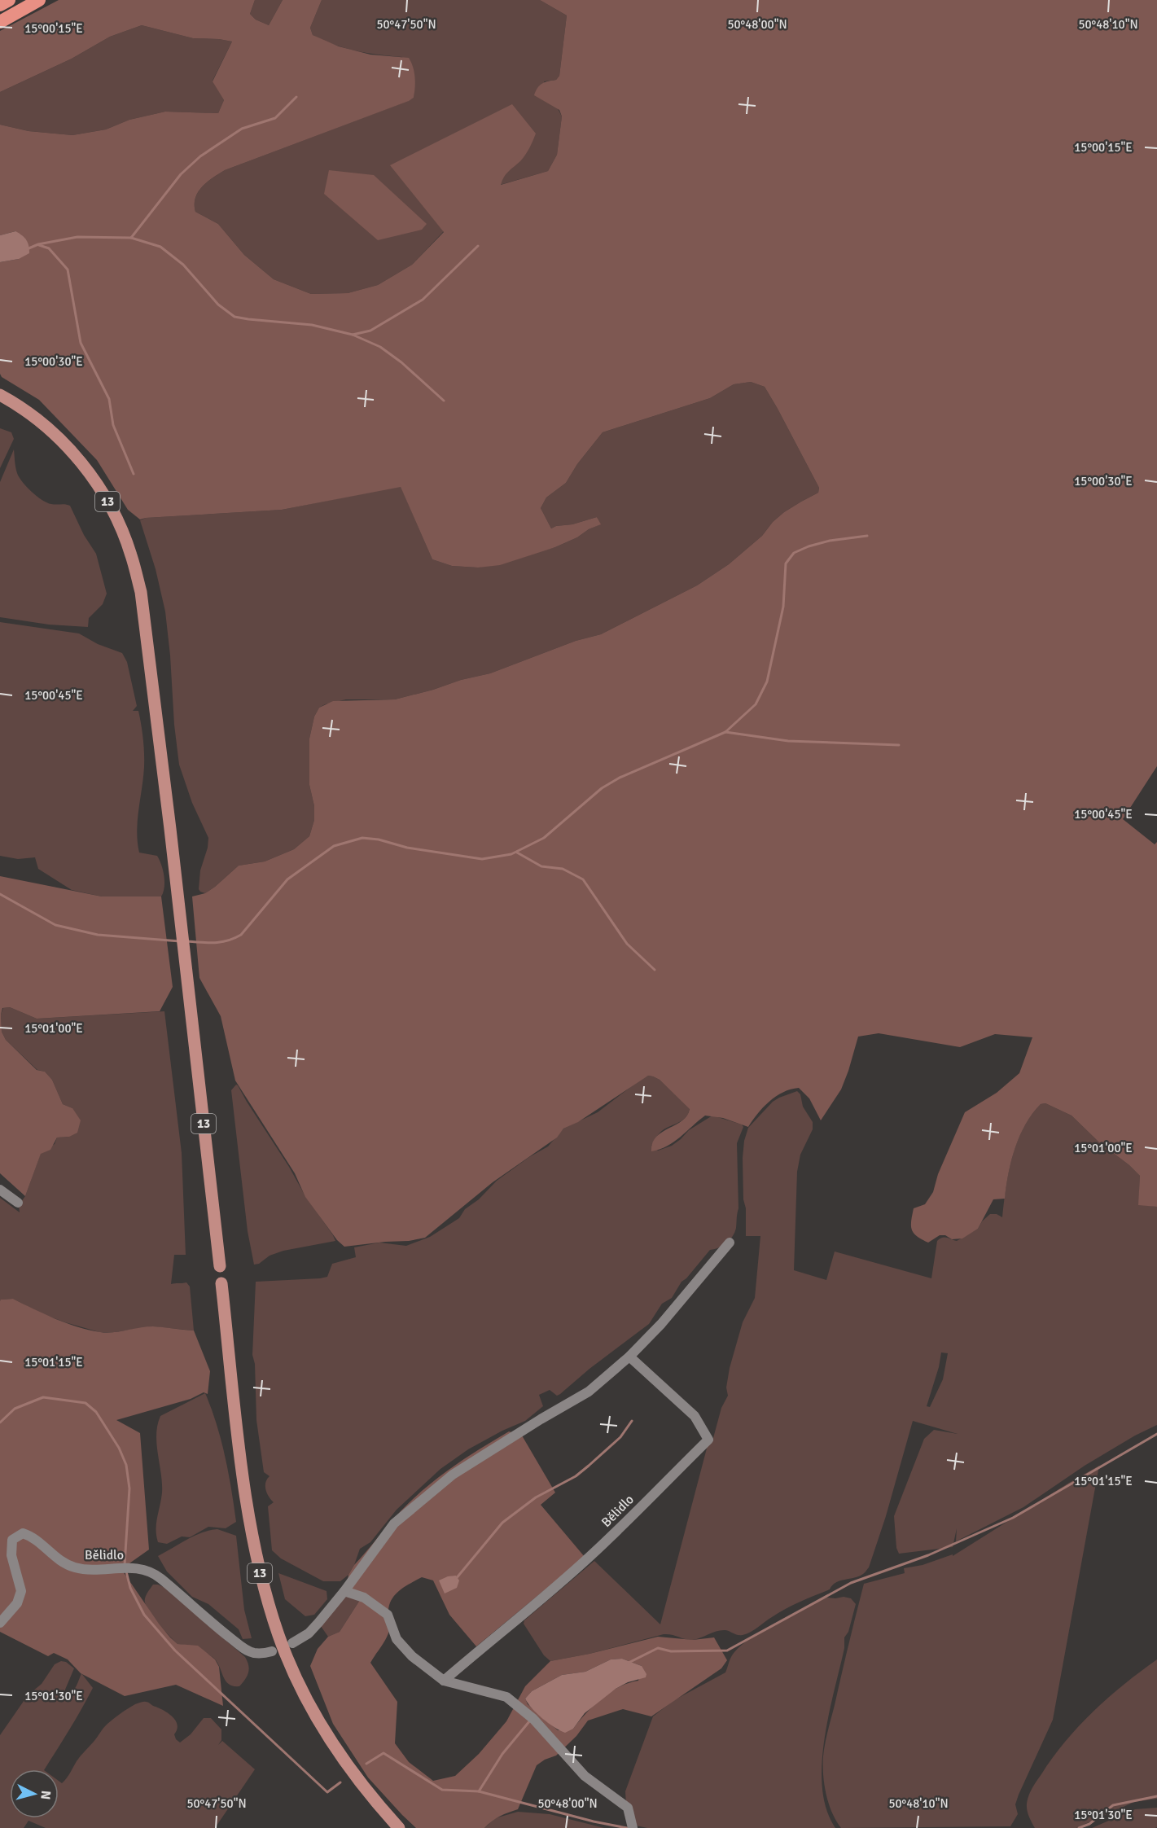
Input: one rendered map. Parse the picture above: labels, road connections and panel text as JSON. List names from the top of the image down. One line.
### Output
{"streets":{"main road":["13"],"street":["Bělidlo"]},"north":"right","coordinates":["50°47'50\"N","50°48'00\"N","50°48'10\"N","15°00'15\"E","15°00'30\"E","15°00'45\"E","15°01'00\"E","15°01'15\"E","15°01'30\"E"]}
